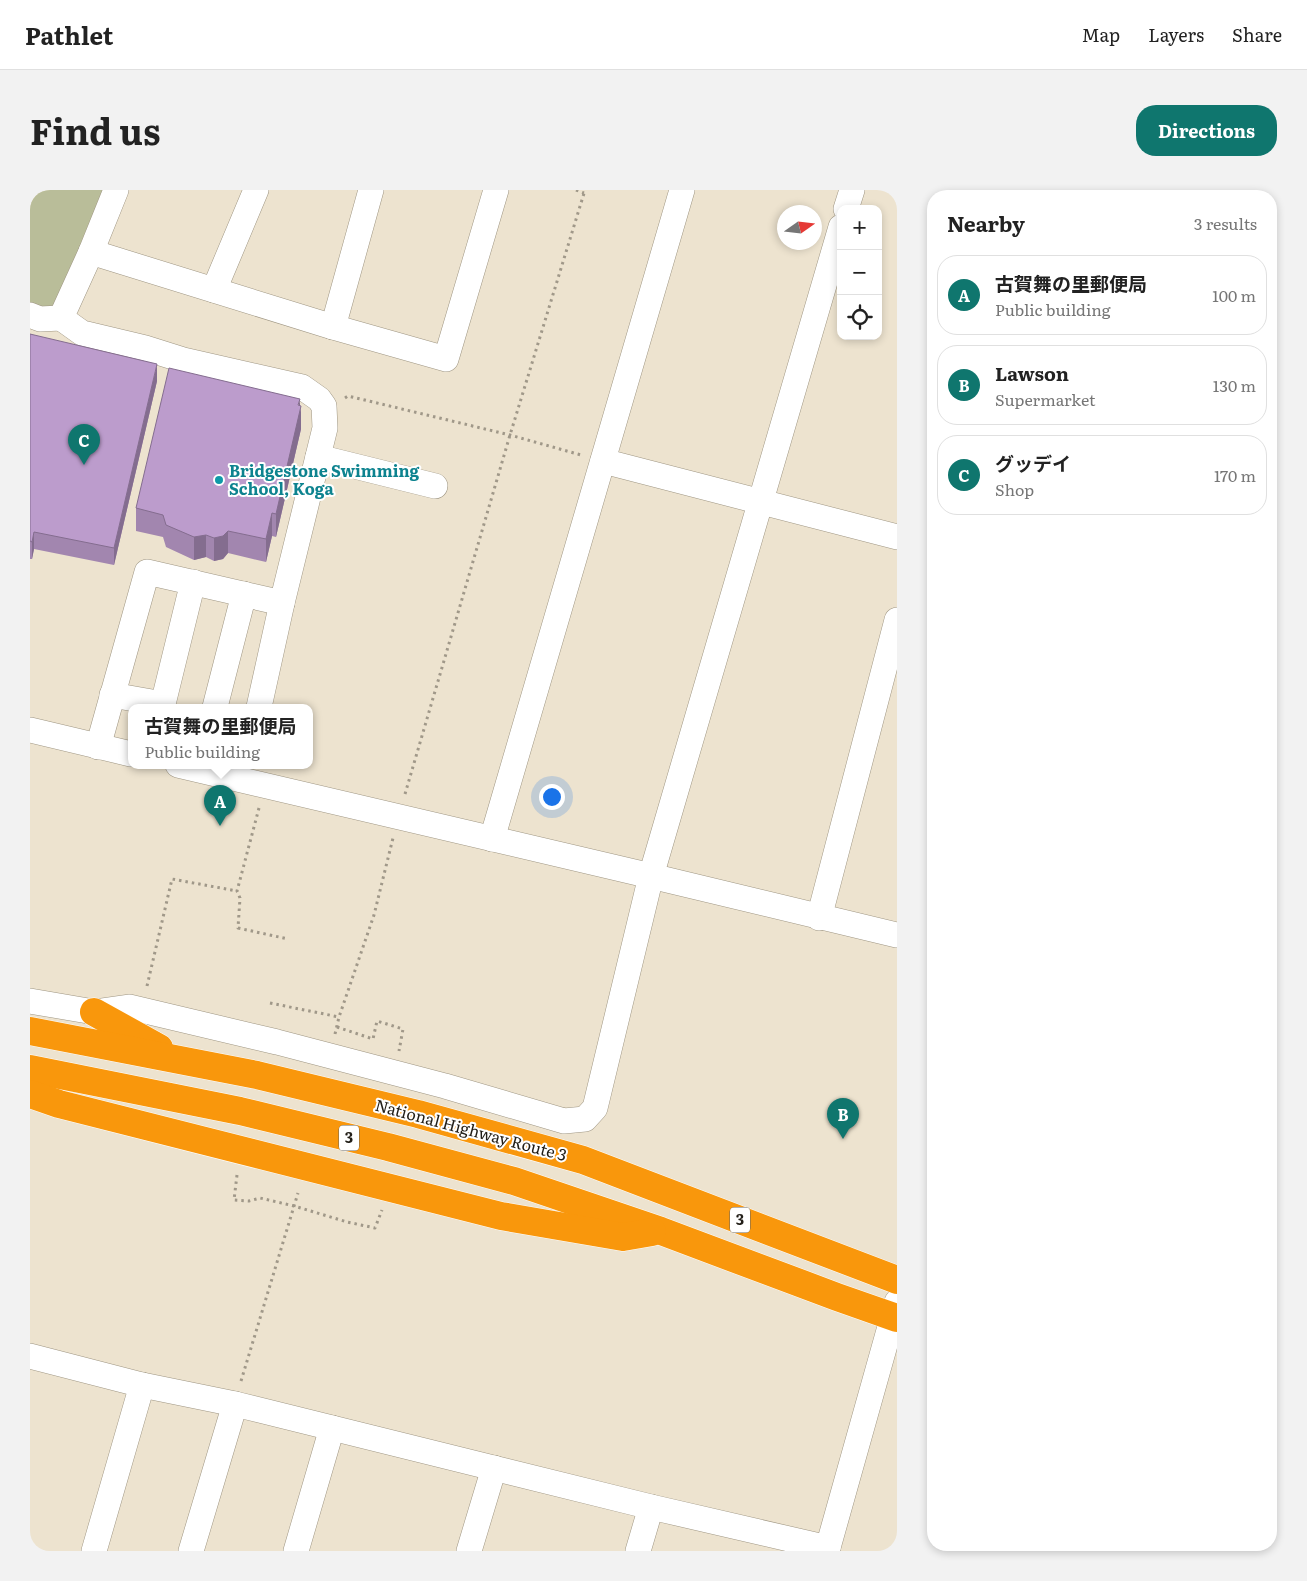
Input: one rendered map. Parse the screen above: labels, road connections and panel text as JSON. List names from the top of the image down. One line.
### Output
{"streets":{"highway":["National Highway Route 3","3"]},"places":["Bridgestone Swimming School, Koga"],"north":"right","page":{"header":"Pathlet","nav":["Map","Layers","Share"],"title":"Find us","buttons":"Directions","heading":["Nearby","3 results"],"map_buttons":["+","−"],"list":[{"mark":"A","name":"古賀舞の里郵便局","note":"Public building","value":"100 m"},{"mark":"B","name":"Lawson","note":"Supermarket","value":"130 m"},{"mark":"C","name":"グッデイ","note":"Shop","value":"170 m"}],"pins":["C","A","B"],"popup":["古賀舞の里郵便局","Public building"]}}
